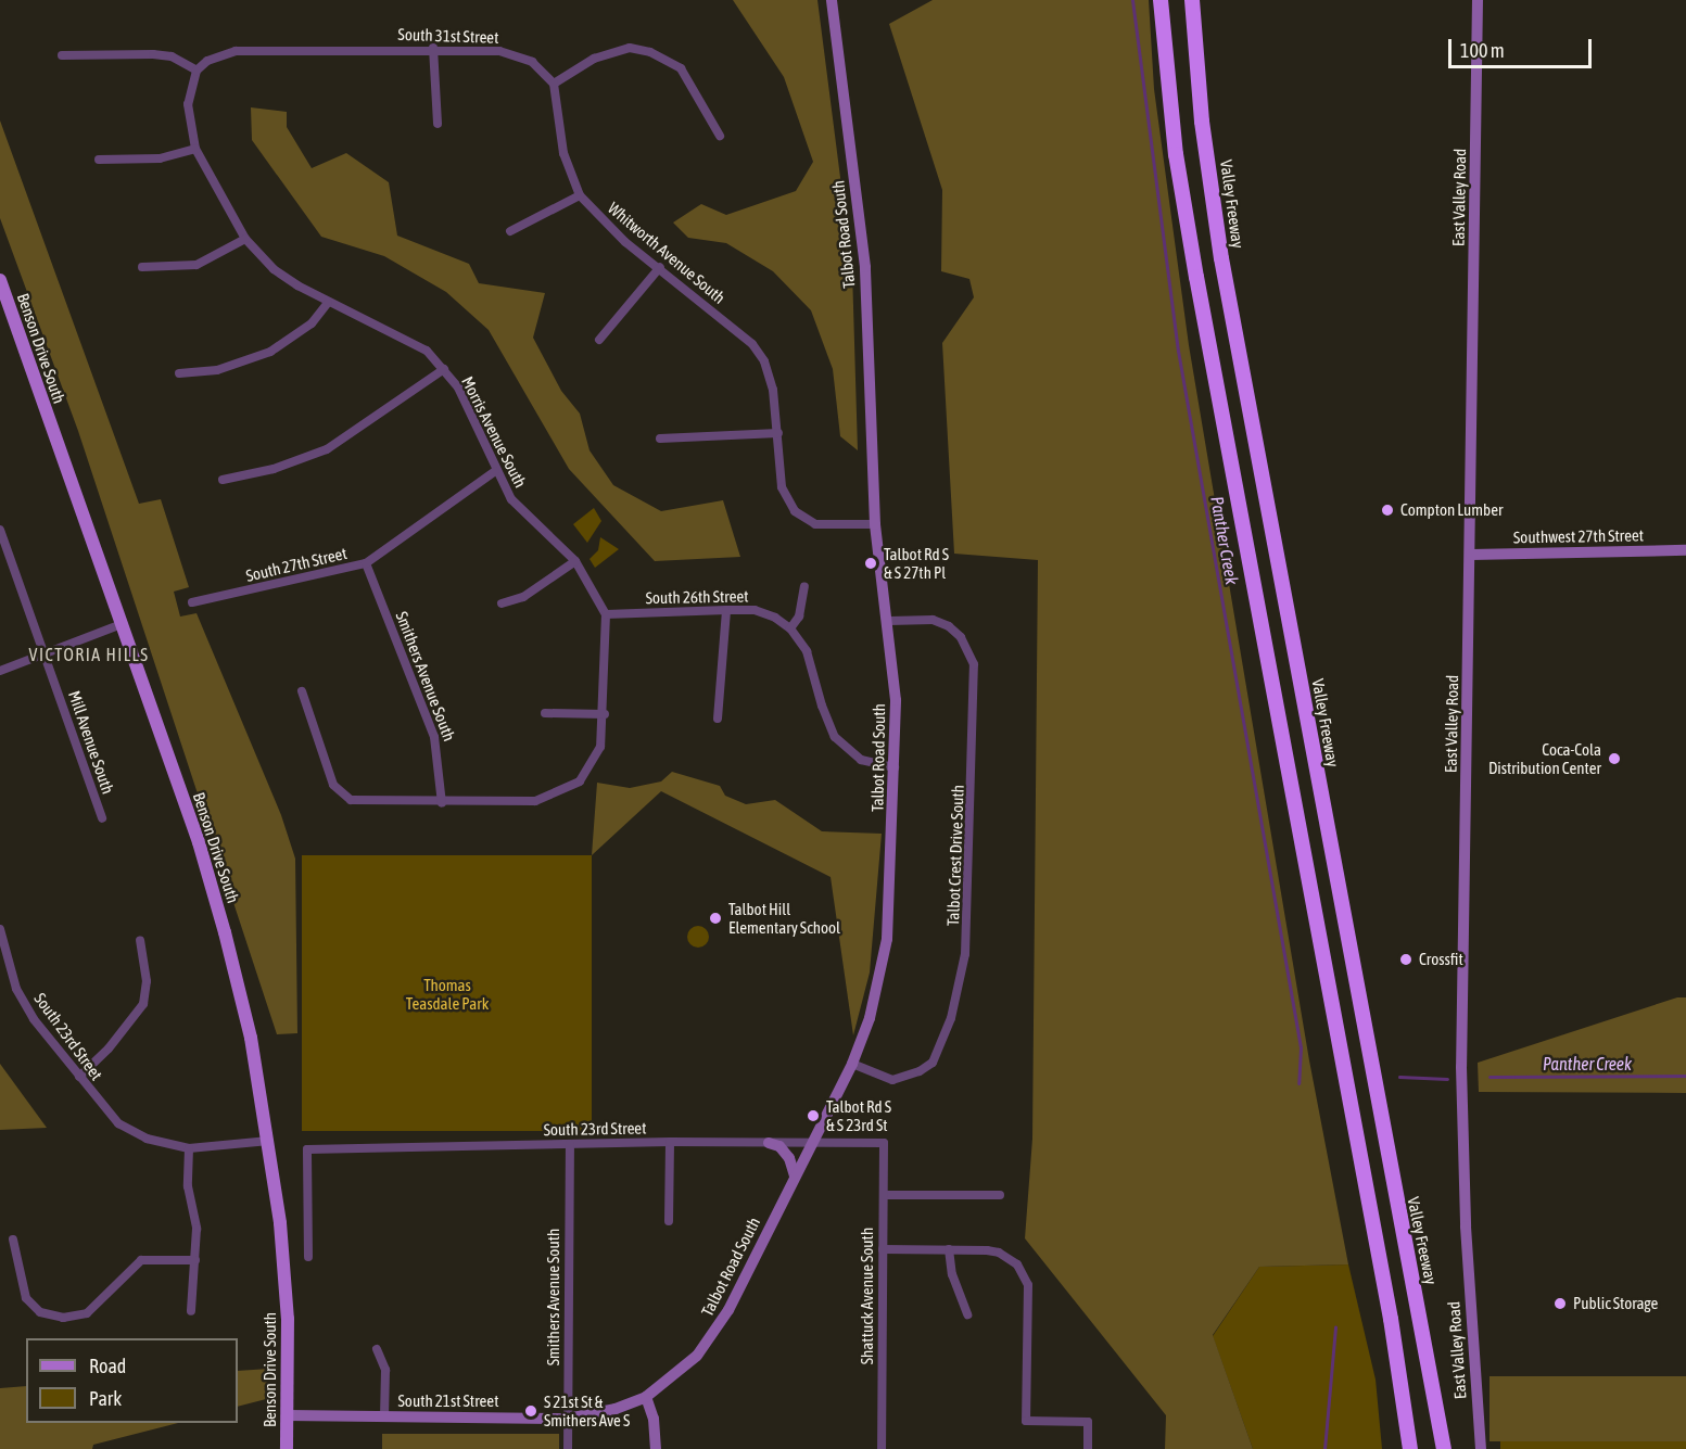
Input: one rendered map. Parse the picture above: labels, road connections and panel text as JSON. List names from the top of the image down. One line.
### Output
{"streets":{"highway":["Valley Freeway"],"main road":["Benson Drive South"],"street":["South 31st Street","East Valley Road","Talbot Road South","Whitworth Avenue South","Morris Avenue South","Southwest 27th Street","South 27th Street","South 26th Street","Smithers Avenue South","Mill Avenue South","Talbot Crest Drive South","South 23rd Street","Shattuck Avenue South","South 21st Street"]},"crossings":[["South 31st Street","Whitworth Avenue South"],["South 31st Street","Morris Avenue South"],["East Valley Road","Southwest 27th Street"],["Talbot Road South","Whitworth Avenue South"],["Talbot Road South","Talbot Crest Drive South"],["Talbot Road South","South 23rd Street"],["Talbot Road South","South 21st Street"],["Benson Drive South","South 23rd Street"],["Benson Drive South","South 21st Street"],["Morris Avenue South","South 27th Street"],["Morris Avenue South","South 26th Street"],["South 27th Street","Smithers Avenue South"],["Smithers Avenue South","South 23rd Street"],["Smithers Avenue South","South 21st Street"],["South 23rd Street","Shattuck Avenue South"]],"districts":["VICTORIA HILLS"],"water":["Panther Creek"],"parks":["Thomas Teasdale Park"],"places":["Compton Lumber","Talbot Rd S & S 27th Pl","Coca-Cola Distribution Center","Talbot Hill Elementary School","Crossfit","Talbot Rd S & S 23rd St","Public Storage","S 21st St & Smithers Ave S"],"legend":["Road","Park"],"scale_bar":"100 m"}
